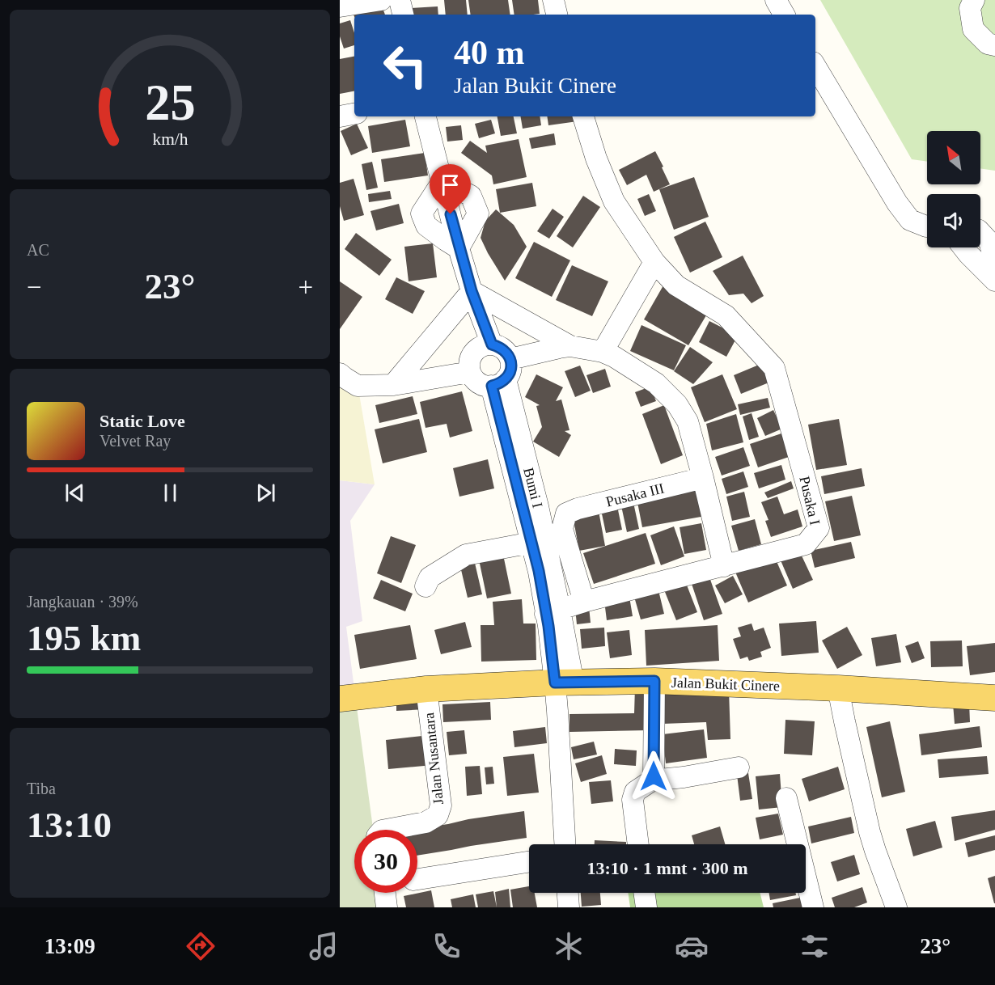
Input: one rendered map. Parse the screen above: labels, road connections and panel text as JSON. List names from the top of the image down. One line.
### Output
{"streets":{"main road":["Jalan Bukit Cinere"],"street":["Bumi I","Pusaka III","Pusaka I","Jalan Nusantara"]},"crossings":[["Bumi I","Pusaka I"],["Bumi I","Jalan Bukit Cinere"],["Pusaka III","Pusaka I"],["Jalan Bukit Cinere","Jalan Nusantara"]],"north":"top left","page":{"turn":["40 m","Jalan Bukit Cinere"],"tile":["AC",["Jangkauan · 39%","195 km"],["Tiba","13:10"]],"heat":["−","23°","+"],"song":["Static Love","Velvet Ray"],"limit":"30","trip":"13:10 · 1 mnt · 300 m","tabs":["13:09","23°"],"gauge":["25","km/h"]}}
